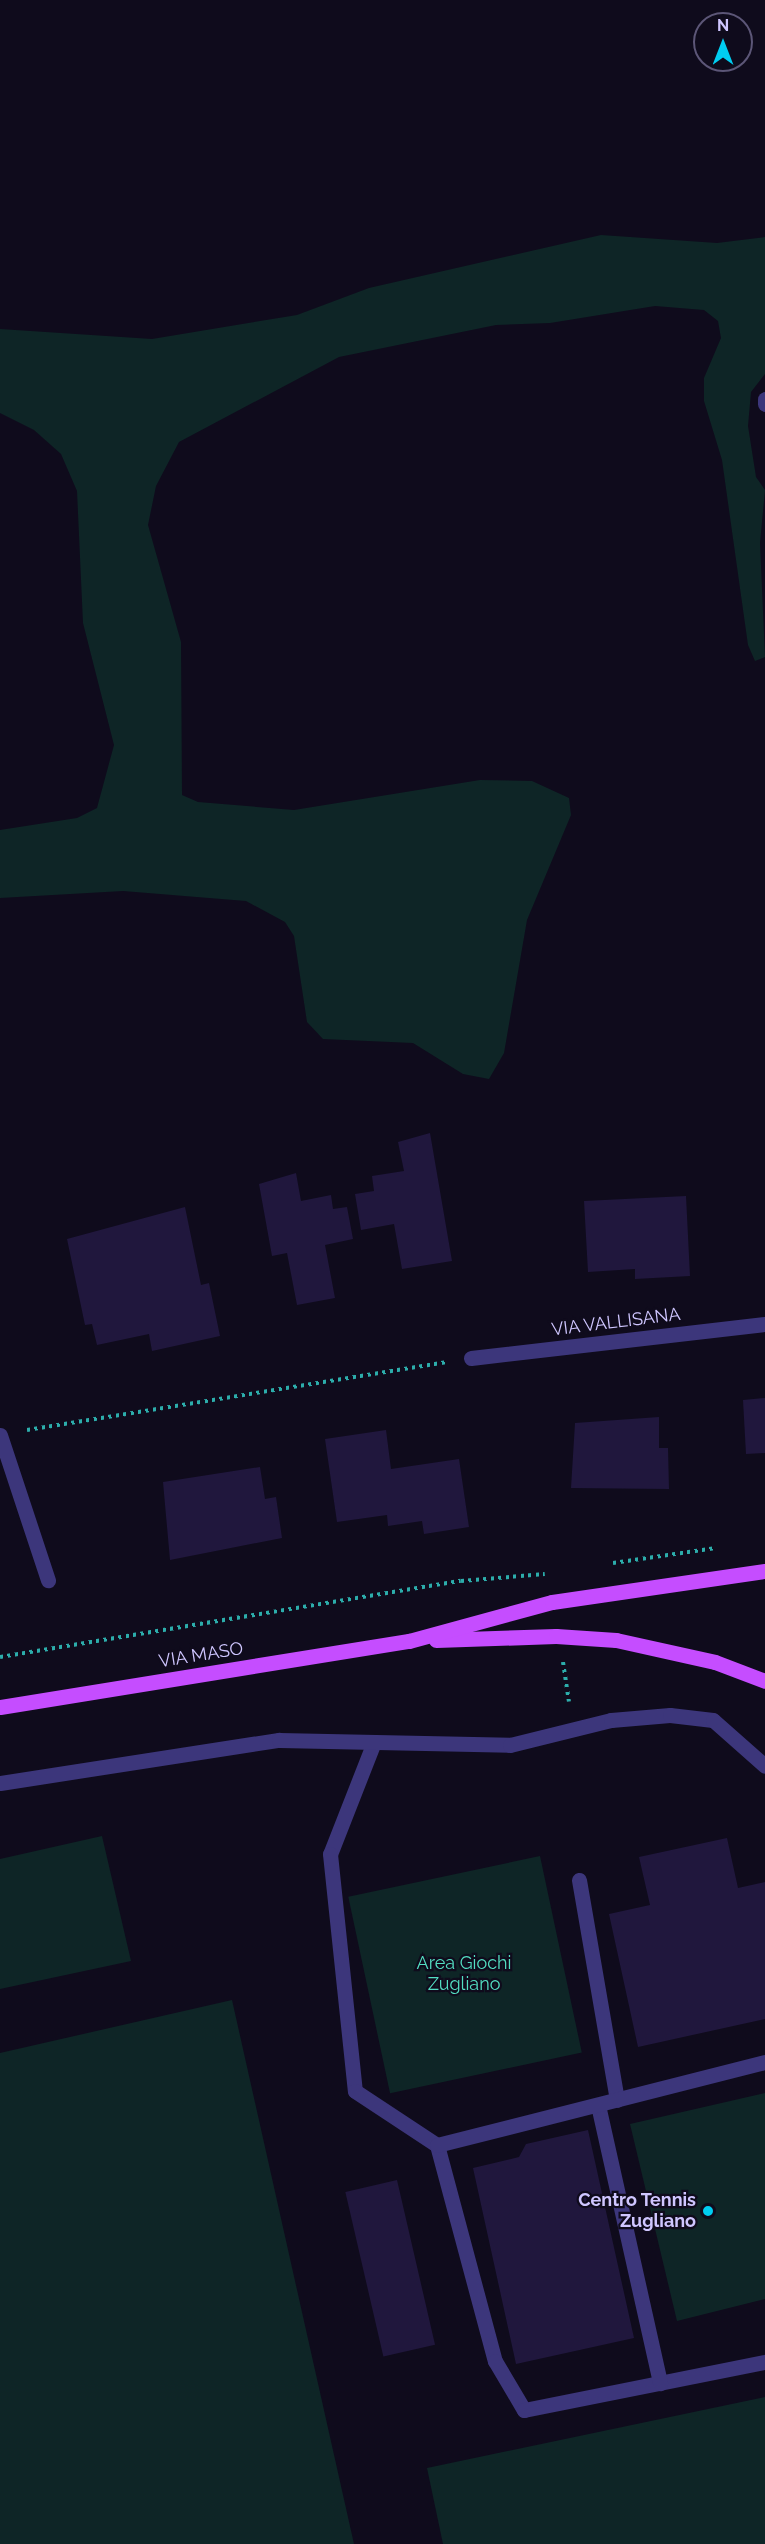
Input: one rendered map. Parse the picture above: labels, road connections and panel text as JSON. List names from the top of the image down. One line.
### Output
{"streets":{"main road":["VIA MASO"],"street":["VIA VALLISANA"]},"parks":["Area Giochi Zugliano"],"places":["Centro Tennis Zugliano"],"north":"top"}
